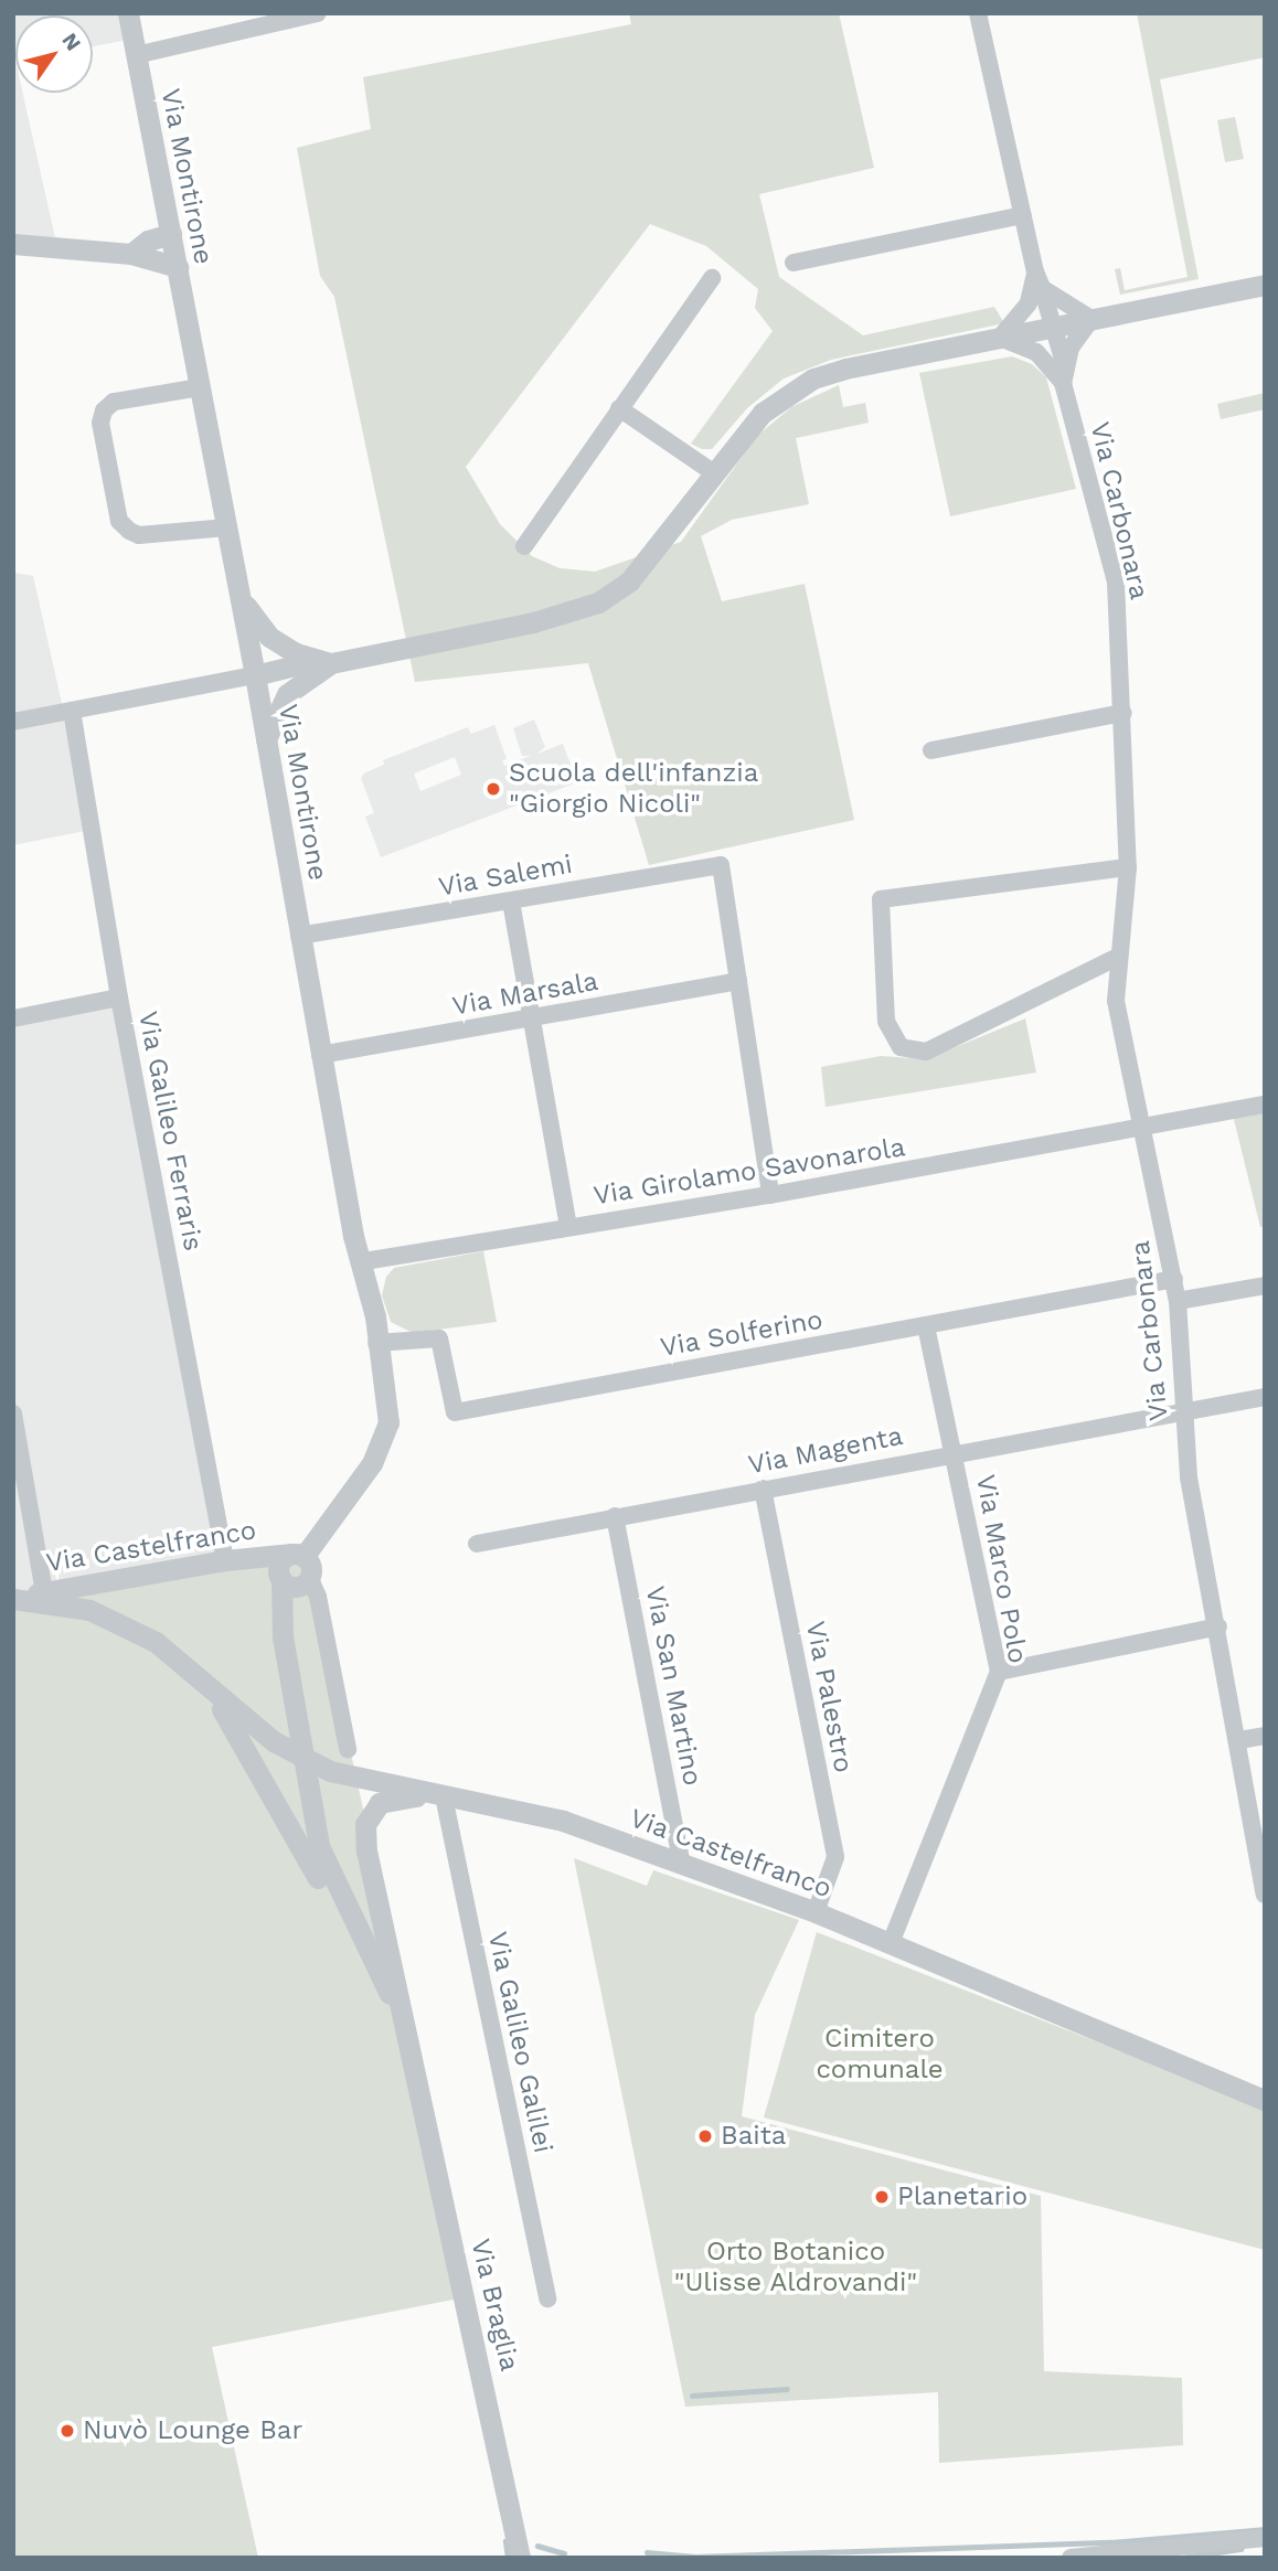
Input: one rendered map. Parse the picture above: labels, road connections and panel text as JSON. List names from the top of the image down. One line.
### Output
{"streets":{"street":["Via Montirone","Via Carbonara","Via Salemi","Via Marsala","Via Galileo Ferraris","Via Girolamo Savonarola","Via Solferino","Via Magenta","Via Castelfranco","Via Marco Polo","Via San Martino","Via Palestro","Via Galileo Galilei","Via Braglia"]},"crossings":[["Via Montirone","Via Salemi"],["Via Montirone","Via Marsala"],["Via Montirone","Via Girolamo Savonarola"],["Via Montirone","Via Solferino"],["Via Montirone","Via Castelfranco"],["Via Montirone","Via Braglia"],["Via Carbonara","Via Girolamo Savonarola"],["Via Carbonara","Via Solferino"],["Via Carbonara","Via Magenta"],["Via Salemi","Via Marsala"],["Via Galileo Ferraris","Via Castelfranco"],["Via Solferino","Via Marco Polo"],["Via Magenta","Via Marco Polo"],["Via Magenta","Via San Martino"],["Via Magenta","Via Palestro"],["Via Castelfranco","Via Marco Polo"],["Via Castelfranco","Via San Martino"],["Via Castelfranco","Via Palestro"],["Via Castelfranco","Via Galileo Galilei"],["Via Castelfranco","Via Braglia"],["Via Galileo Galilei","Via Braglia"]],"parks":["Cimitero comunale","Orto Botanico \"Ulisse Aldrovandi\""],"places":["Scuola dell'infanzia \"Giorgio Nicoli\"","Baita","Planetario","Nuvò Lounge Bar"],"north":"top right"}
